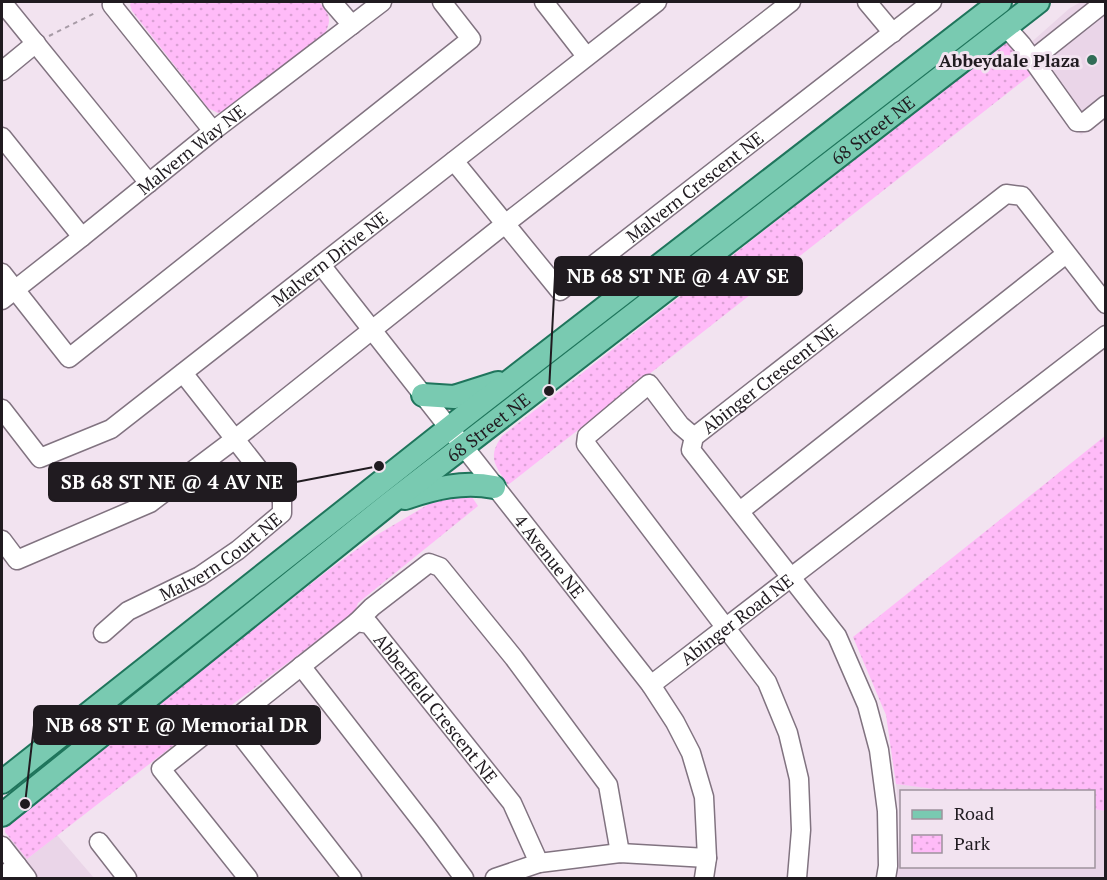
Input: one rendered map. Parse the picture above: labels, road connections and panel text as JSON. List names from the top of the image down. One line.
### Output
{"streets":{"main road":["68 Street NE"],"street":["Malvern Way NE","Malvern Crescent NE","Malvern Drive NE","Abinger Crescent NE","Malvern Court NE","4 Avenue NE","Abinger Road NE","Abberfield Crescent NE"]},"crossings":[["68 Street NE","4 Avenue NE"],["Malvern Crescent NE","Malvern Drive NE"],["Malvern Drive NE","Malvern Court NE"],["Malvern Drive NE","4 Avenue NE"],["Abinger Crescent NE","Abinger Road NE"],["4 Avenue NE","Abinger Road NE"]],"places":["Abbeydale Plaza","NB 68 ST NE @ 4 AV SE","SB 68 ST NE @ 4 AV NE","NB 68 ST E @ Memorial DR"],"legend":["Road","Park"]}
